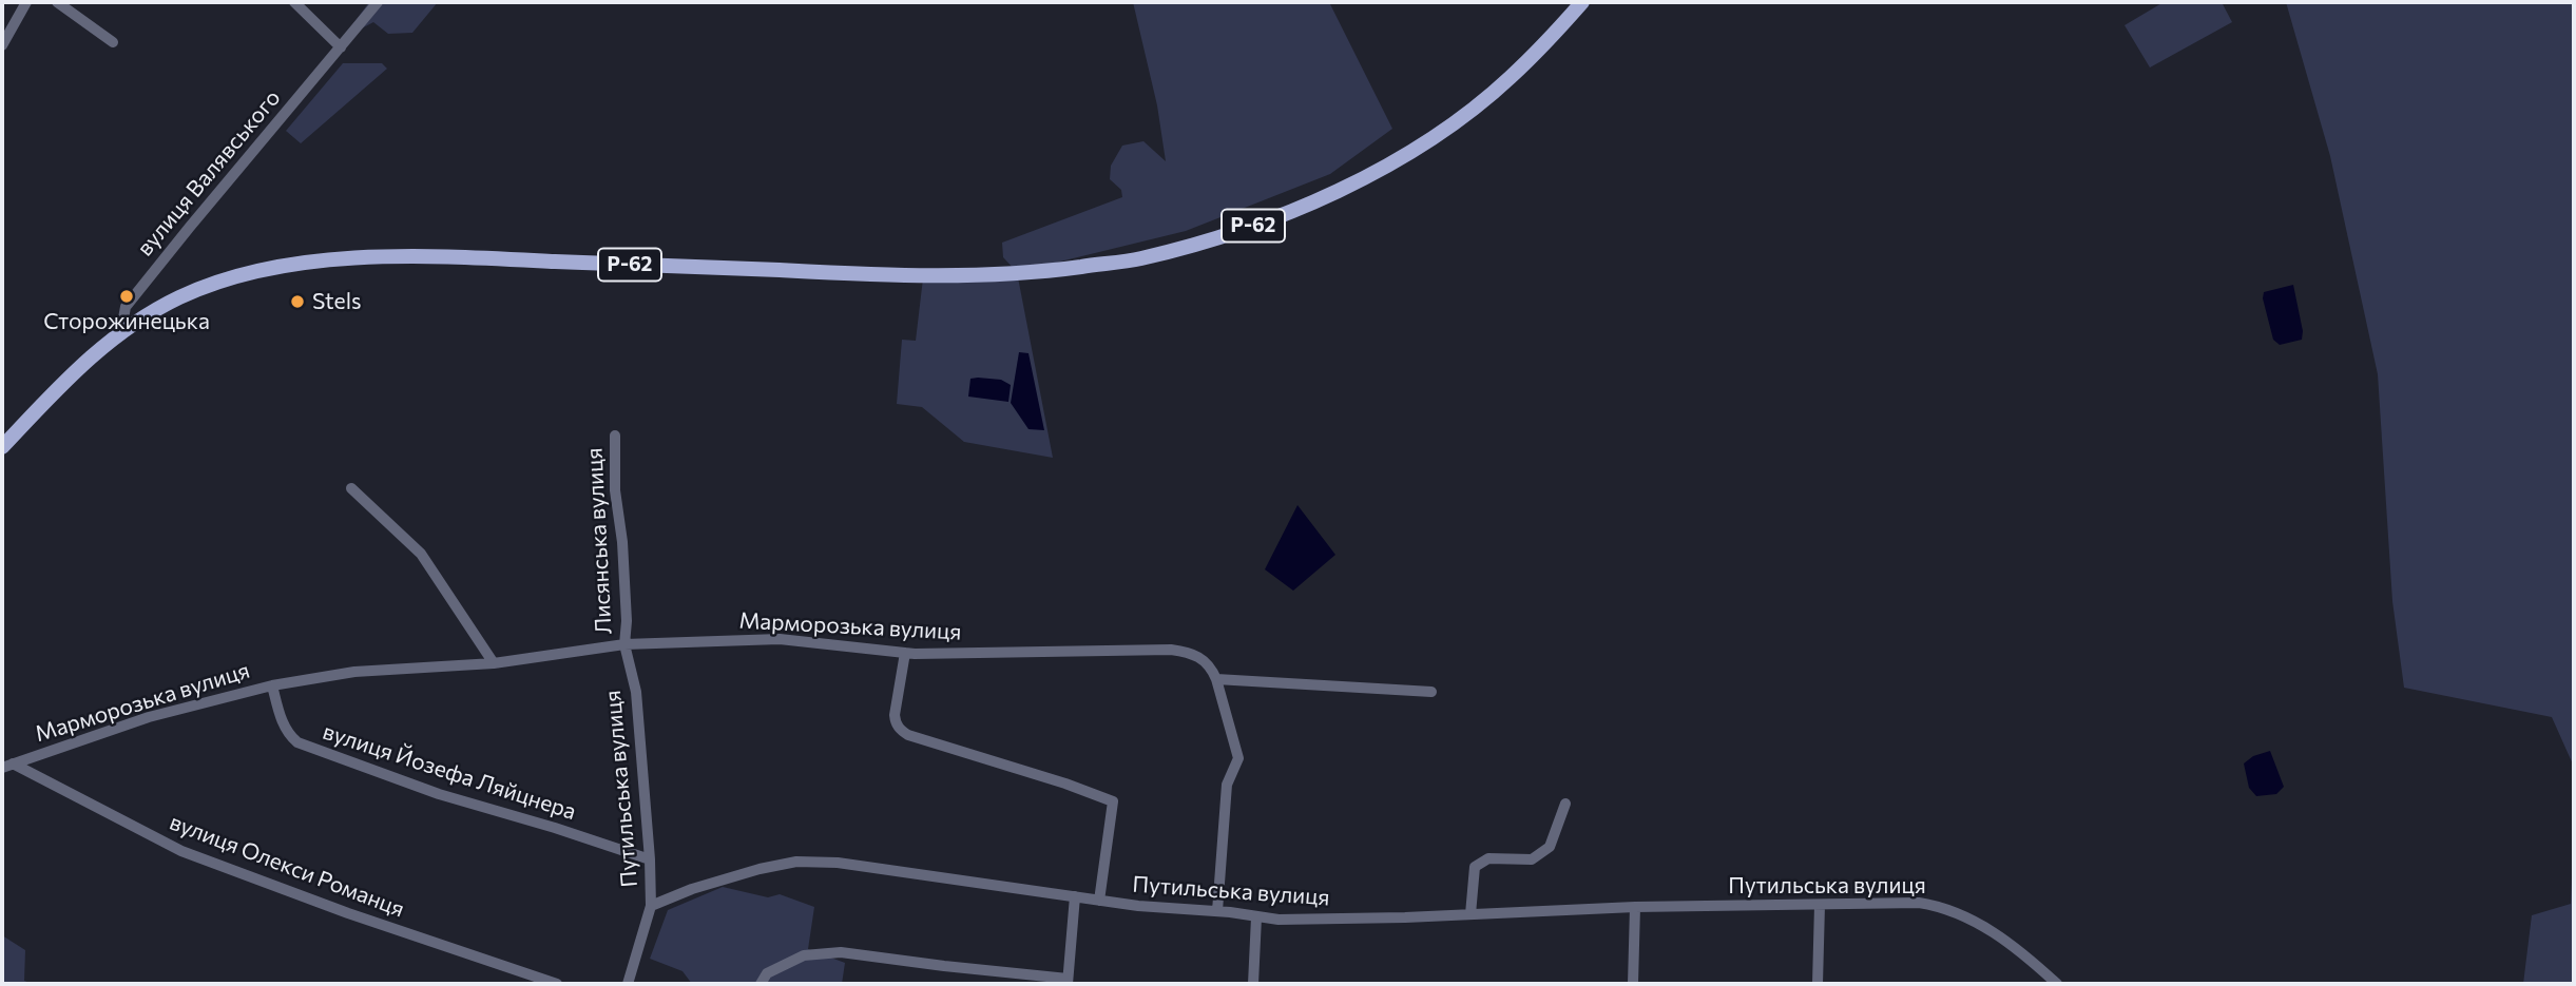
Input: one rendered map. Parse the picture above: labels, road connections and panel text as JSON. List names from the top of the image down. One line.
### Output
{"streets":{"main road":["Р-62"],"street":["вулиця Валявського","Лисянська вулиця","Марморозька вулиця","вулиця Йозефа Ляйцнера","Путильська вулиця","вулиця Олекси Романця"]},"crossings":[["вулиця Валявського","Р-62"],["Лисянська вулиця","Марморозька вулиця"],["Лисянська вулиця","Путильська вулиця"],["Марморозька вулиця","вулиця Йозефа Ляйцнера"],["Марморозька вулиця","Путильська вулиця"],["Марморозька вулиця","вулиця Олекси Романця"],["вулиця Йозефа Ляйцнера","Путильська вулиця"]],"places":["Сторожинецька","Stels"]}
